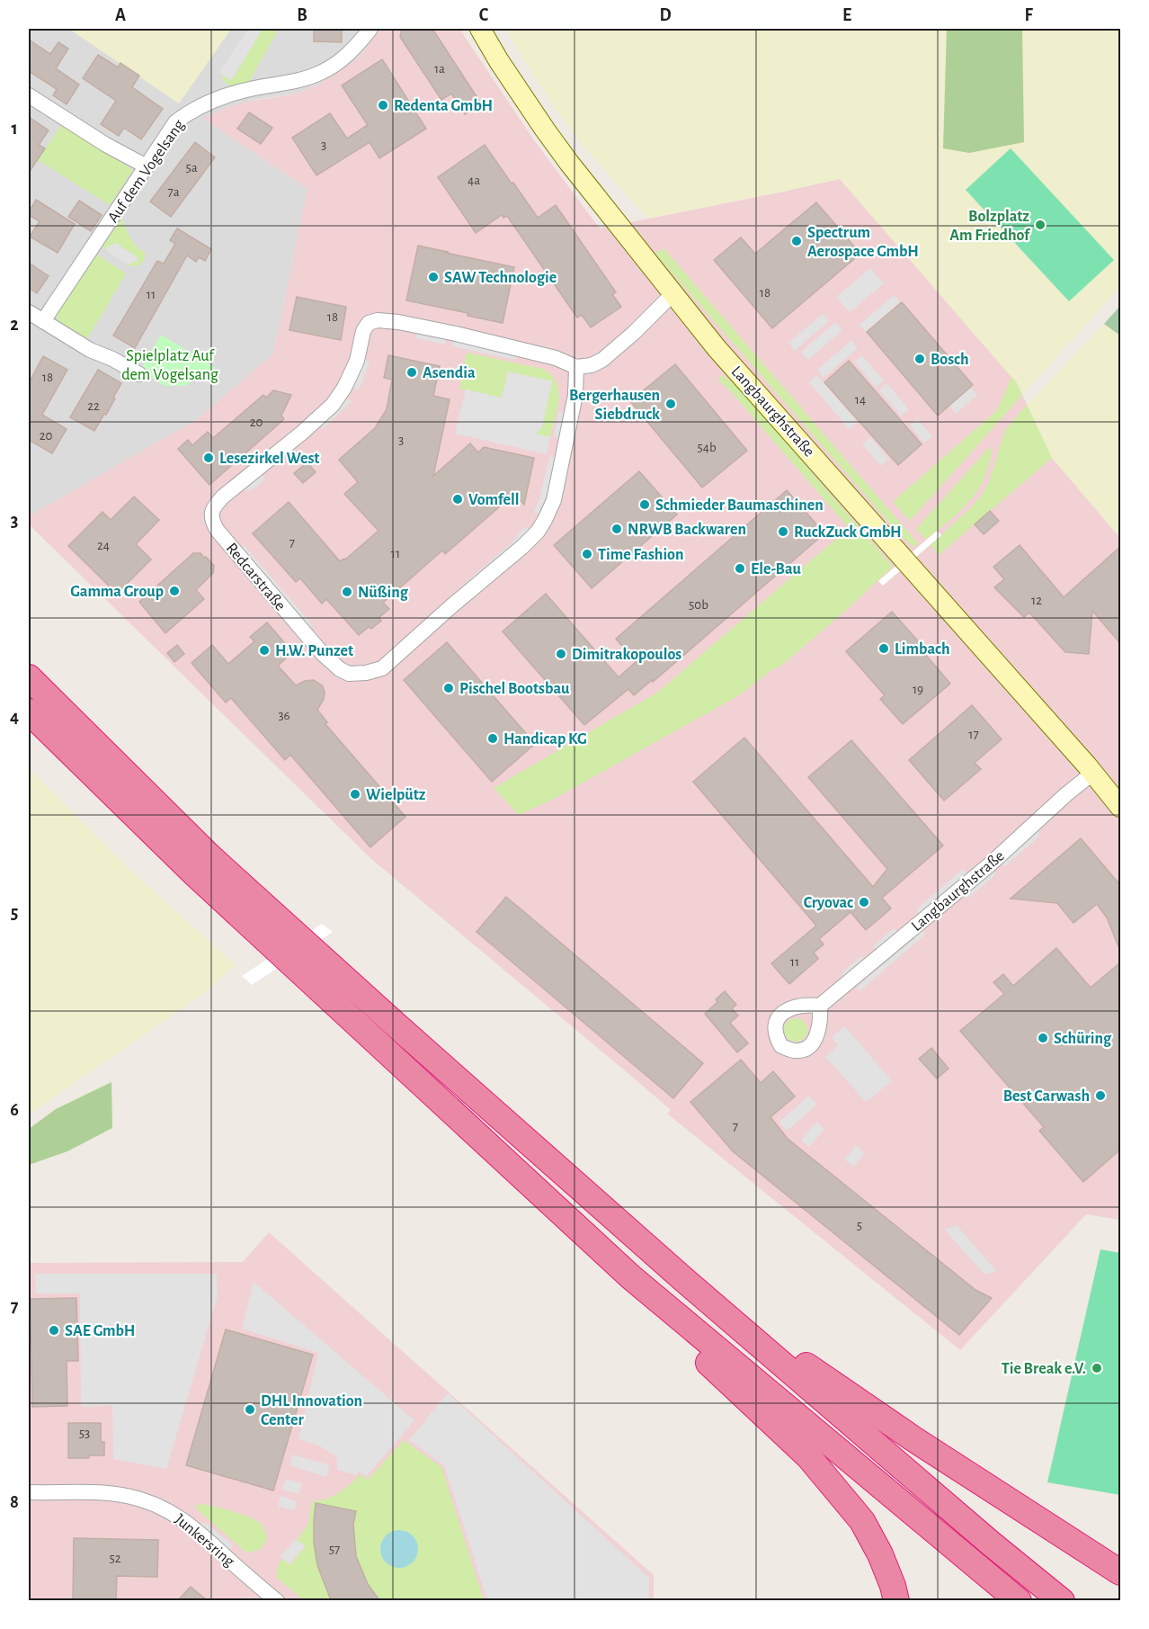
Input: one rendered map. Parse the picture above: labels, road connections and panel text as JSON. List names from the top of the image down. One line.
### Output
{"streets":{"main road":["Langbaurghstraße"],"street":["Auf dem Vogelsang","Redcarstraße","Junkersring"]},"parks":["Spielplatz Auf dem Vogelsang"],"places":["Redenta GmbH","Bolzplatz Am Friedhof","Spectrum Aerospace GmbH","SAW Technologie","Bosch","Asendia","Bergerhausen Siebdruck","Lesezirkel West","Vomfell","Schmieder Baumaschinen","NRWB Backwaren","RuckZuck GmbH","Time Fashion","Ele-Bau","Gamma Group","Nüßing","Limbach","H.W. Punzet","Dimitrakopoulos","Pischel Bootsbau","Handicap KG","Wielpütz","Cryovac","Schüring","Best Carwash","SAE GmbH","Tie Break e.V.","DHL Innovation Center"],"house_numbers":["1a","3","5a","4a","7a","18","11","18","18","14","22","20","20","3","54b","7","24","11","12","50b","19","36","17","11","7","5","53","57","52"],"grid":{"columns":["A","B","C","D","E","F"],"rows":["1","2","3","4","5","6","7","8"]}}
